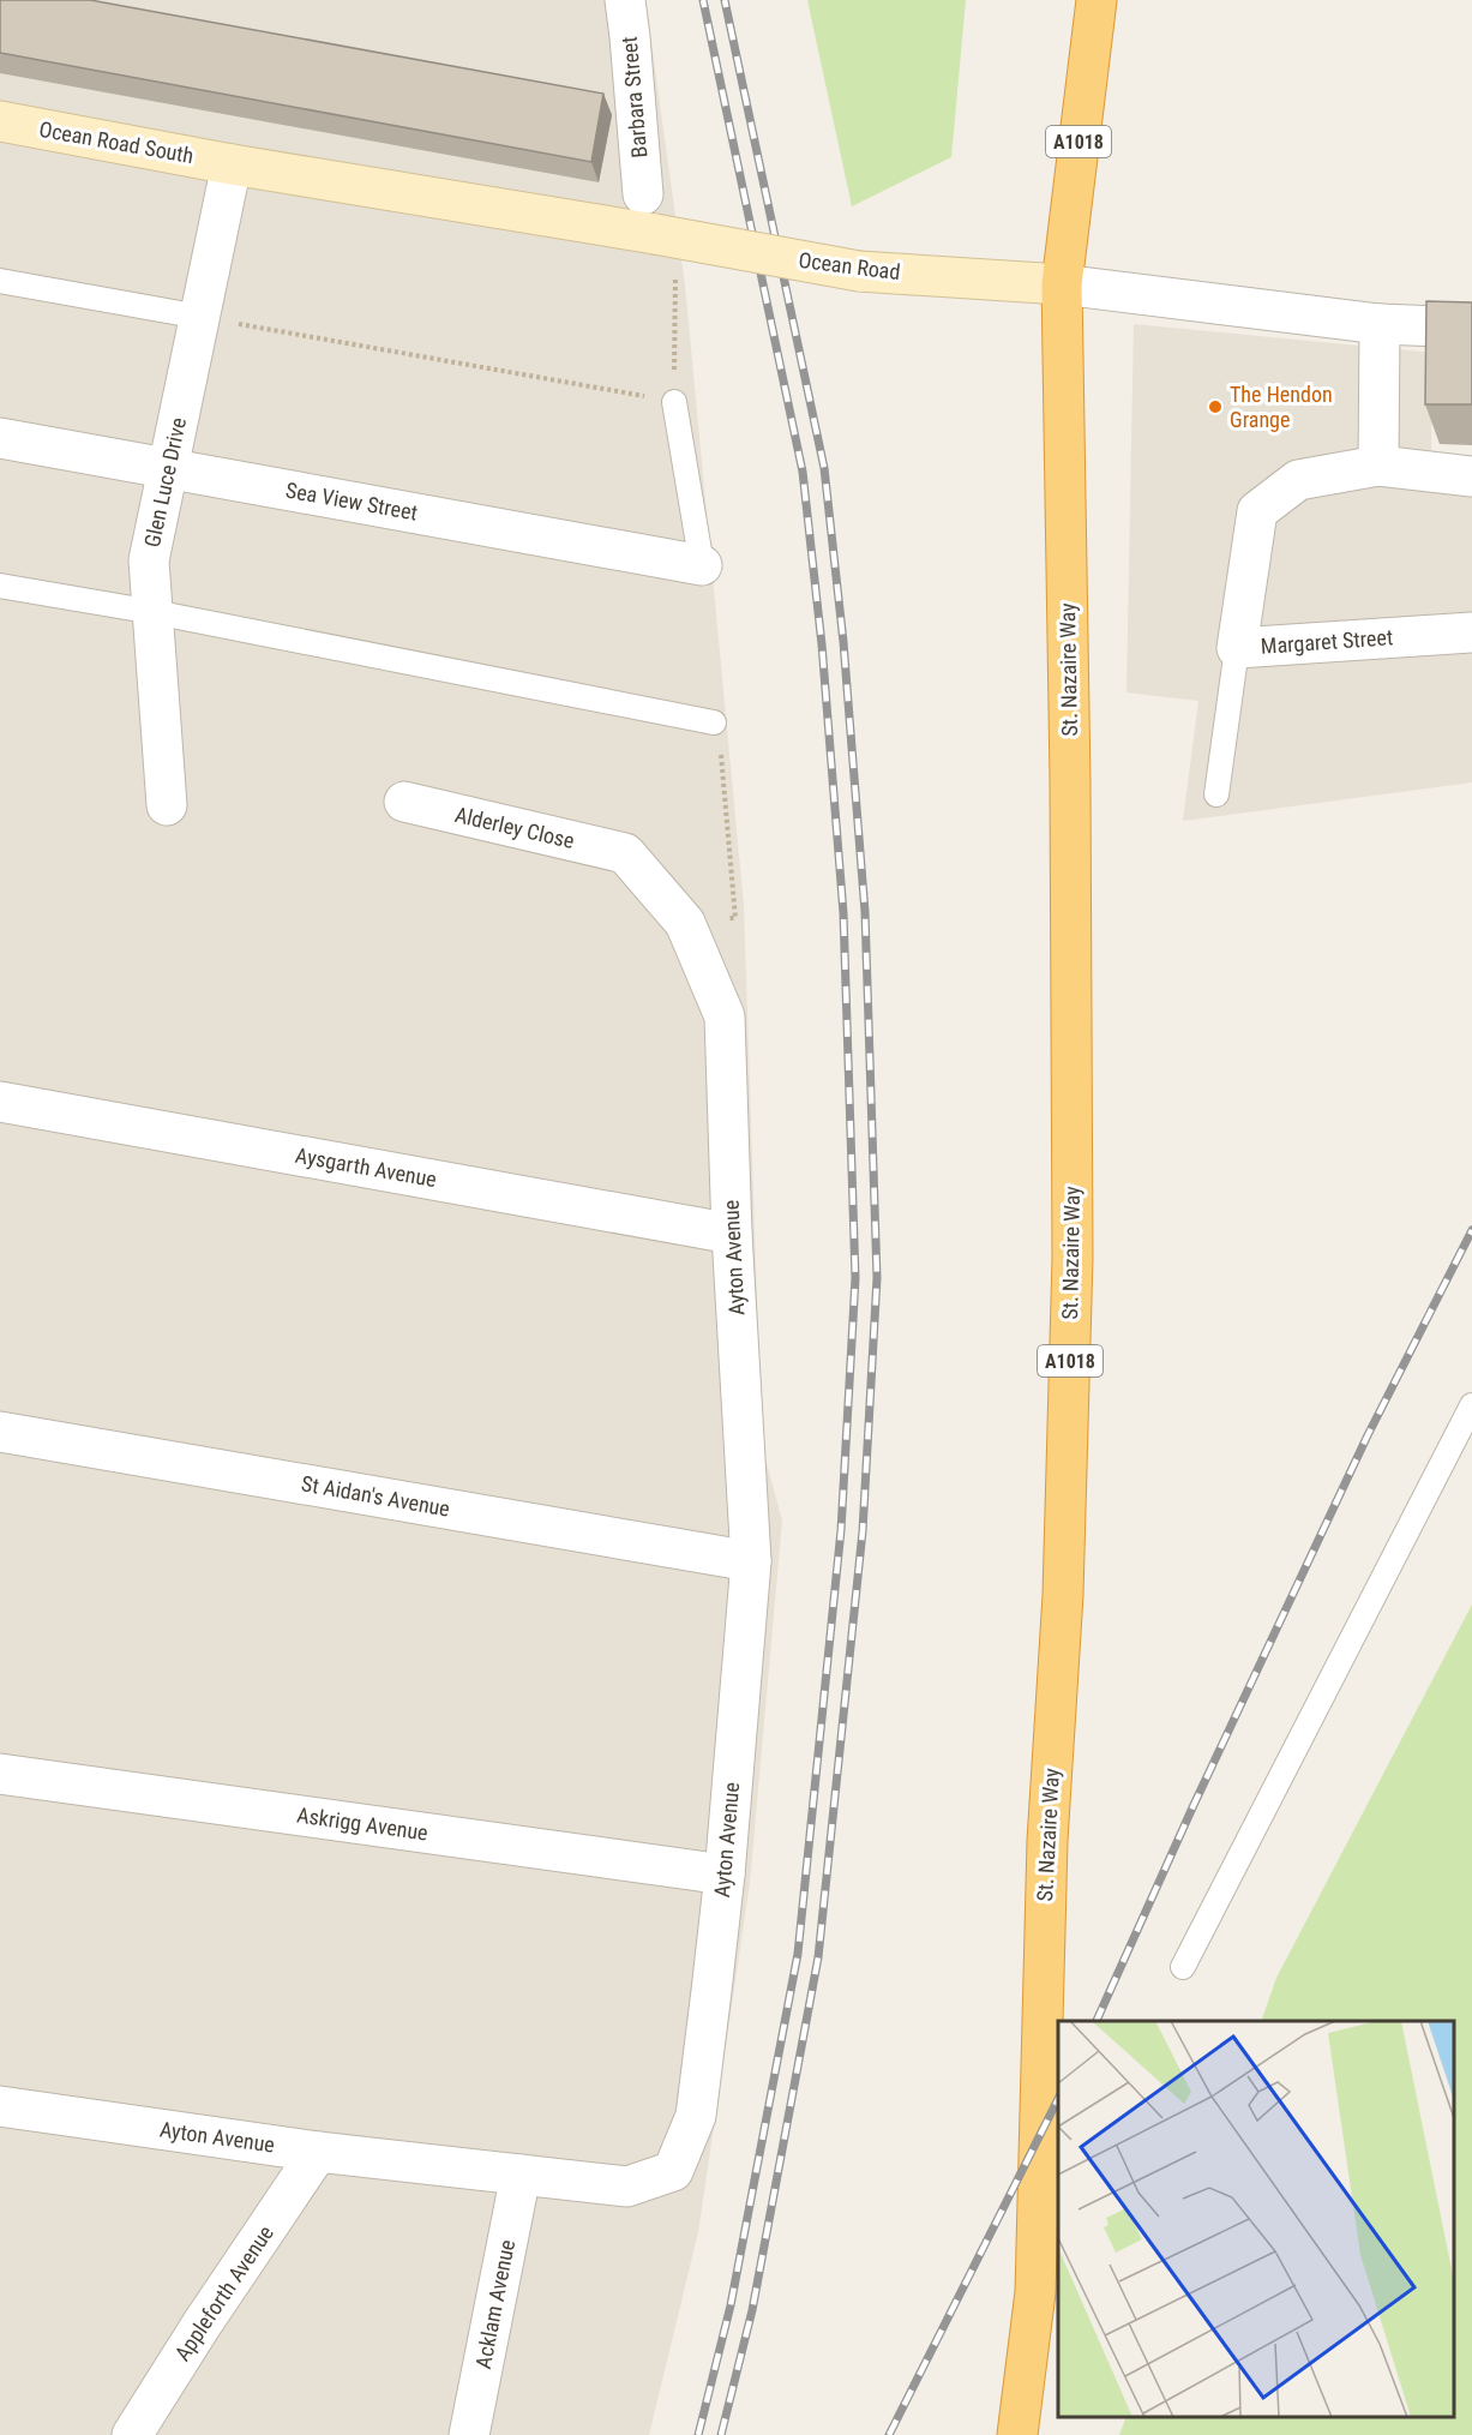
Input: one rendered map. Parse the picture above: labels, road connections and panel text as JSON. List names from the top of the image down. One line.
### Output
{"streets":{"highway":["A1018","St. Nazaire Way"],"main road":["Ocean Road South","Ocean Road"],"street":["Barbara Street","Glen Luce Drive","Sea View Street","Margaret Street","Alderley Close","Aysgarth Avenue","Ayton Avenue","St Aidan's Avenue","Askrigg Avenue","Appleforth Avenue","Acklam Avenue"]},"crossings":[["A1018","Ocean Road"],["A1018","St. Nazaire Way"],["Ocean Road South","Ocean Road"],["Ocean Road South","Glen Luce Drive"],["Ocean Road","Glen Luce Drive"],["Ocean Road","St. Nazaire Way"],["Glen Luce Drive","Sea View Street"],["Alderley Close","Ayton Avenue"],["Aysgarth Avenue","Ayton Avenue"],["Ayton Avenue","St Aidan's Avenue"],["Ayton Avenue","Askrigg Avenue"],["Ayton Avenue","Appleforth Avenue"],["Ayton Avenue","Acklam Avenue"]],"places":["The Hendon Grange"]}
